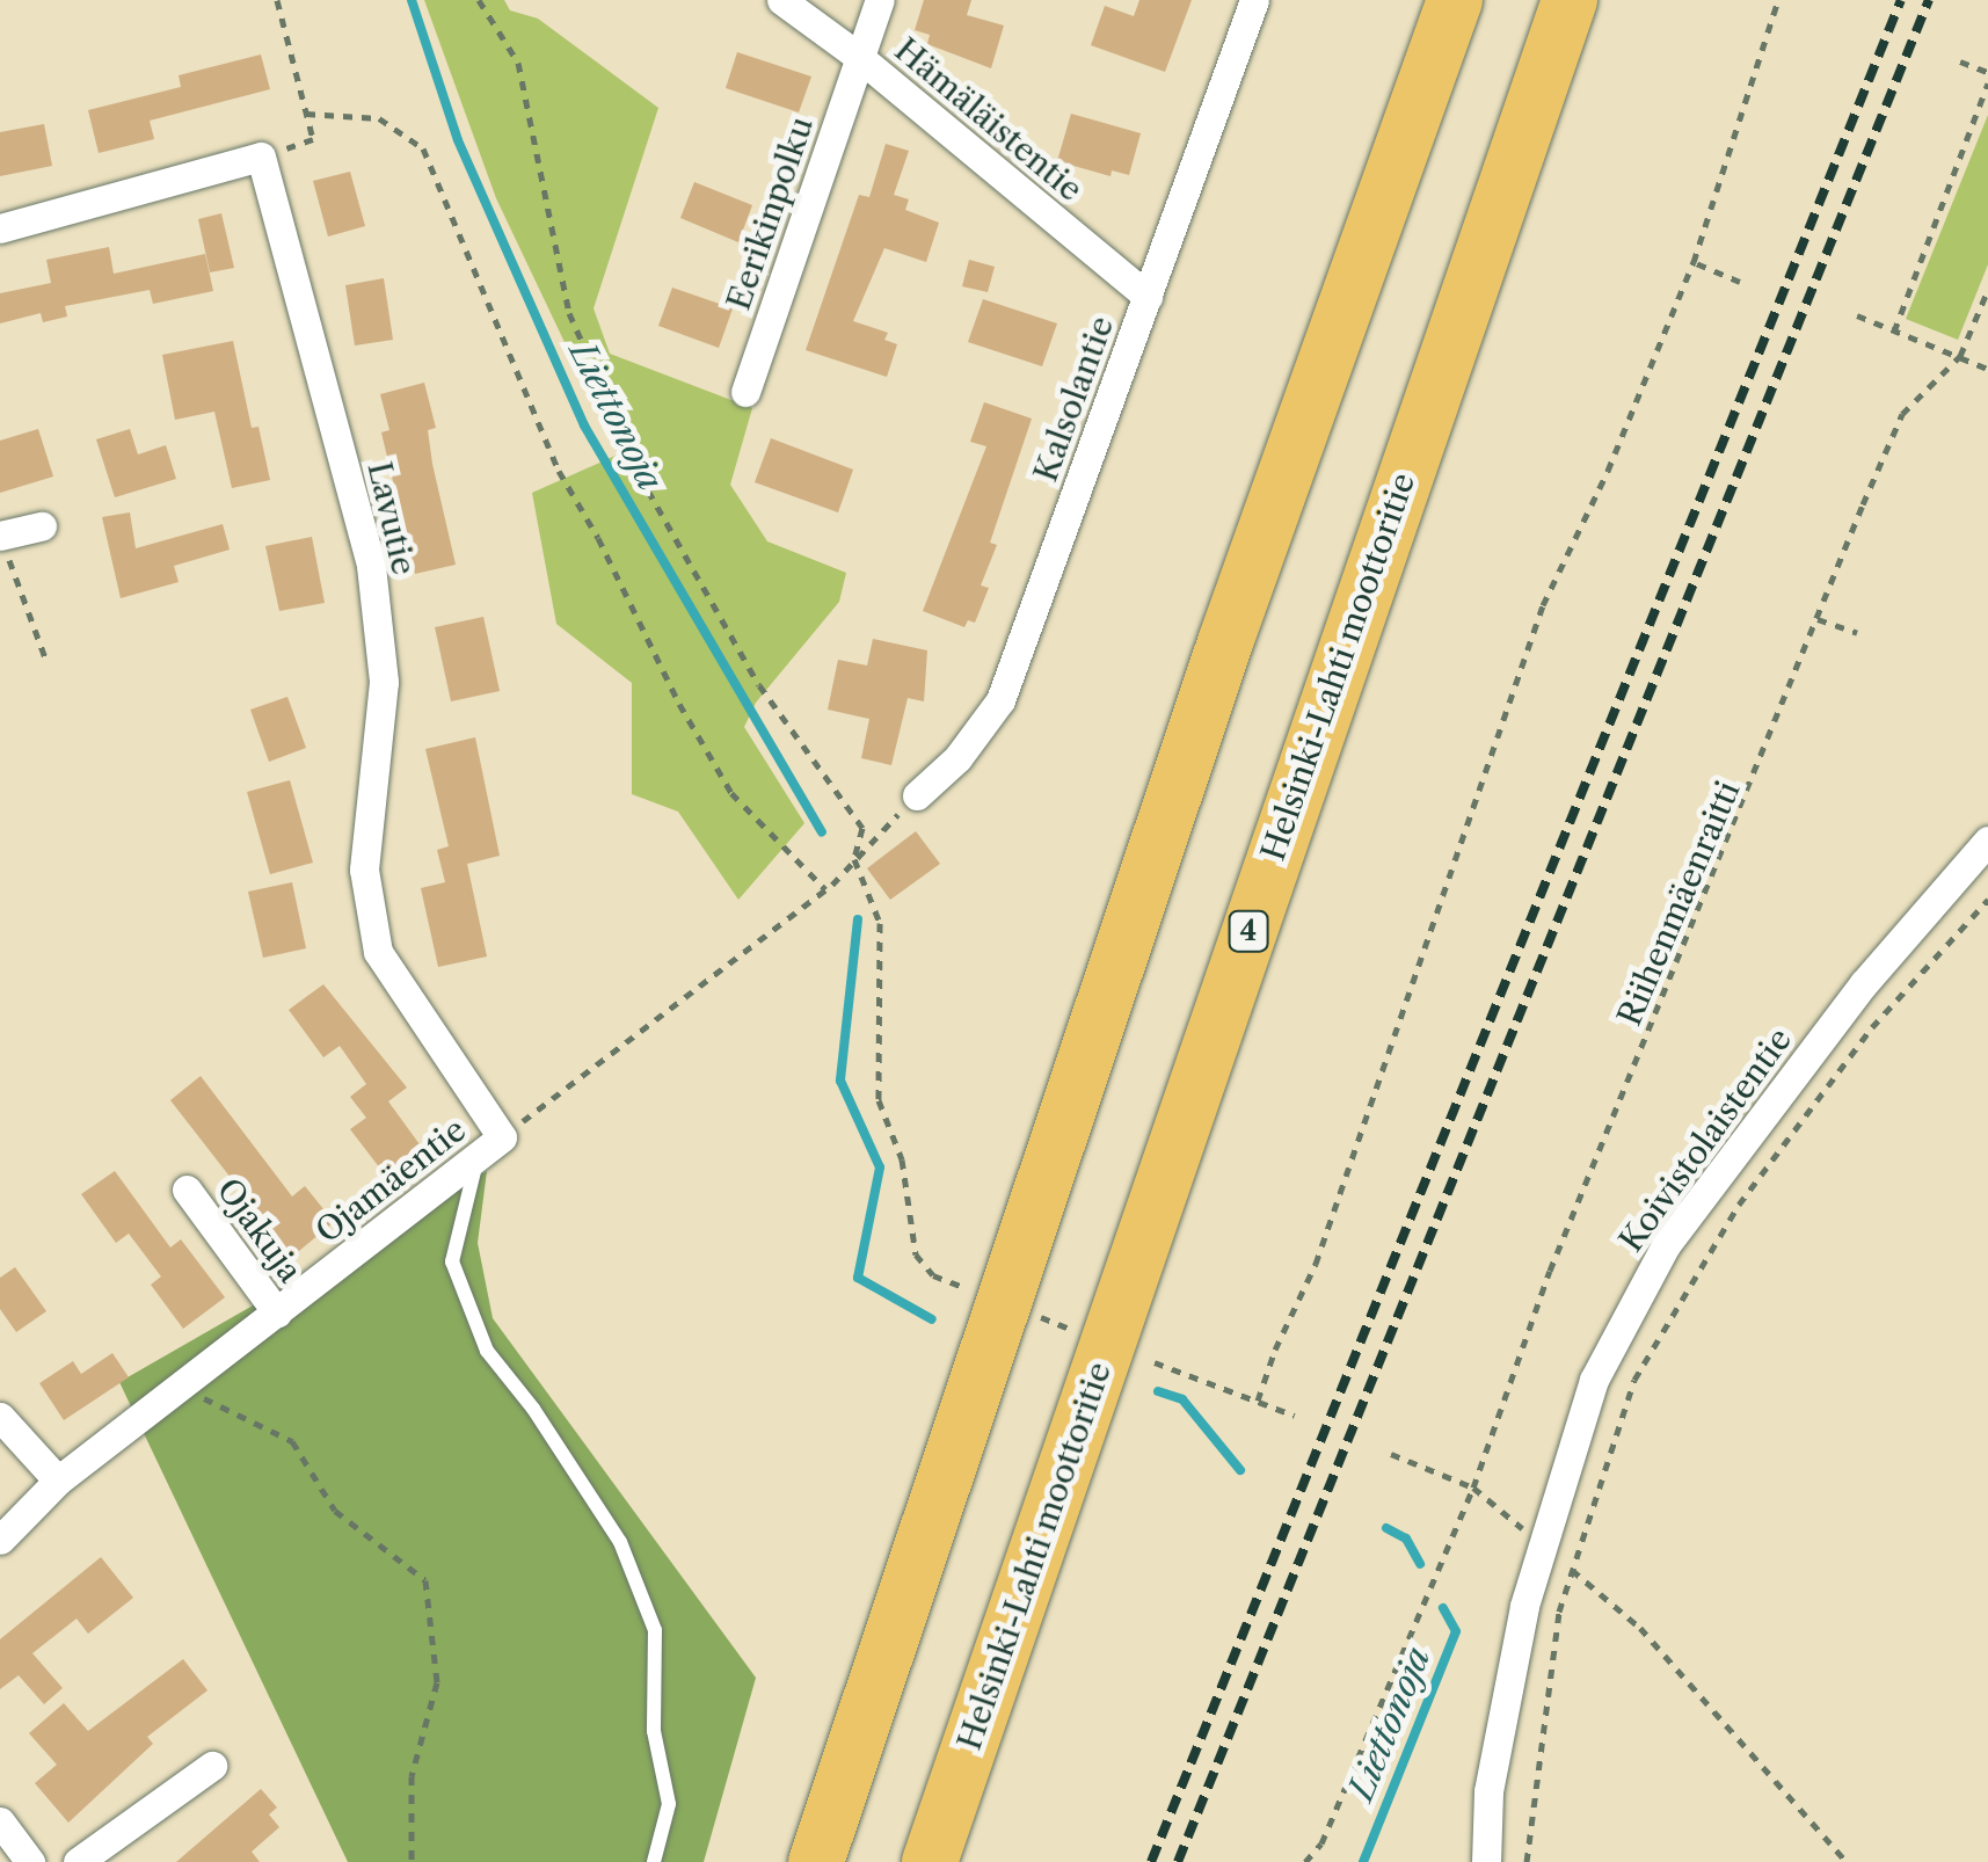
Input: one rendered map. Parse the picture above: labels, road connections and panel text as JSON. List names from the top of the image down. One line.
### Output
{"streets":{"highway":["Helsinki-Lahti moottoritie","4"],"street":["Hämäläistentie","Eerikinpolku","Kalsolantie","Lavutie","Koivistolaistentie","Ojamäentie","Ojakuja"],"path":["Riihenmäenraitti"]},"crossings":[["Hämäläistentie","Eerikinpolku"],["Hämäläistentie","Kalsolantie"],["Kalsolantie","Ojamäentie"],["Lavutie","Ojamäentie"],["Ojamäentie","Ojakuja"]],"water":["Liettonoja"]}
